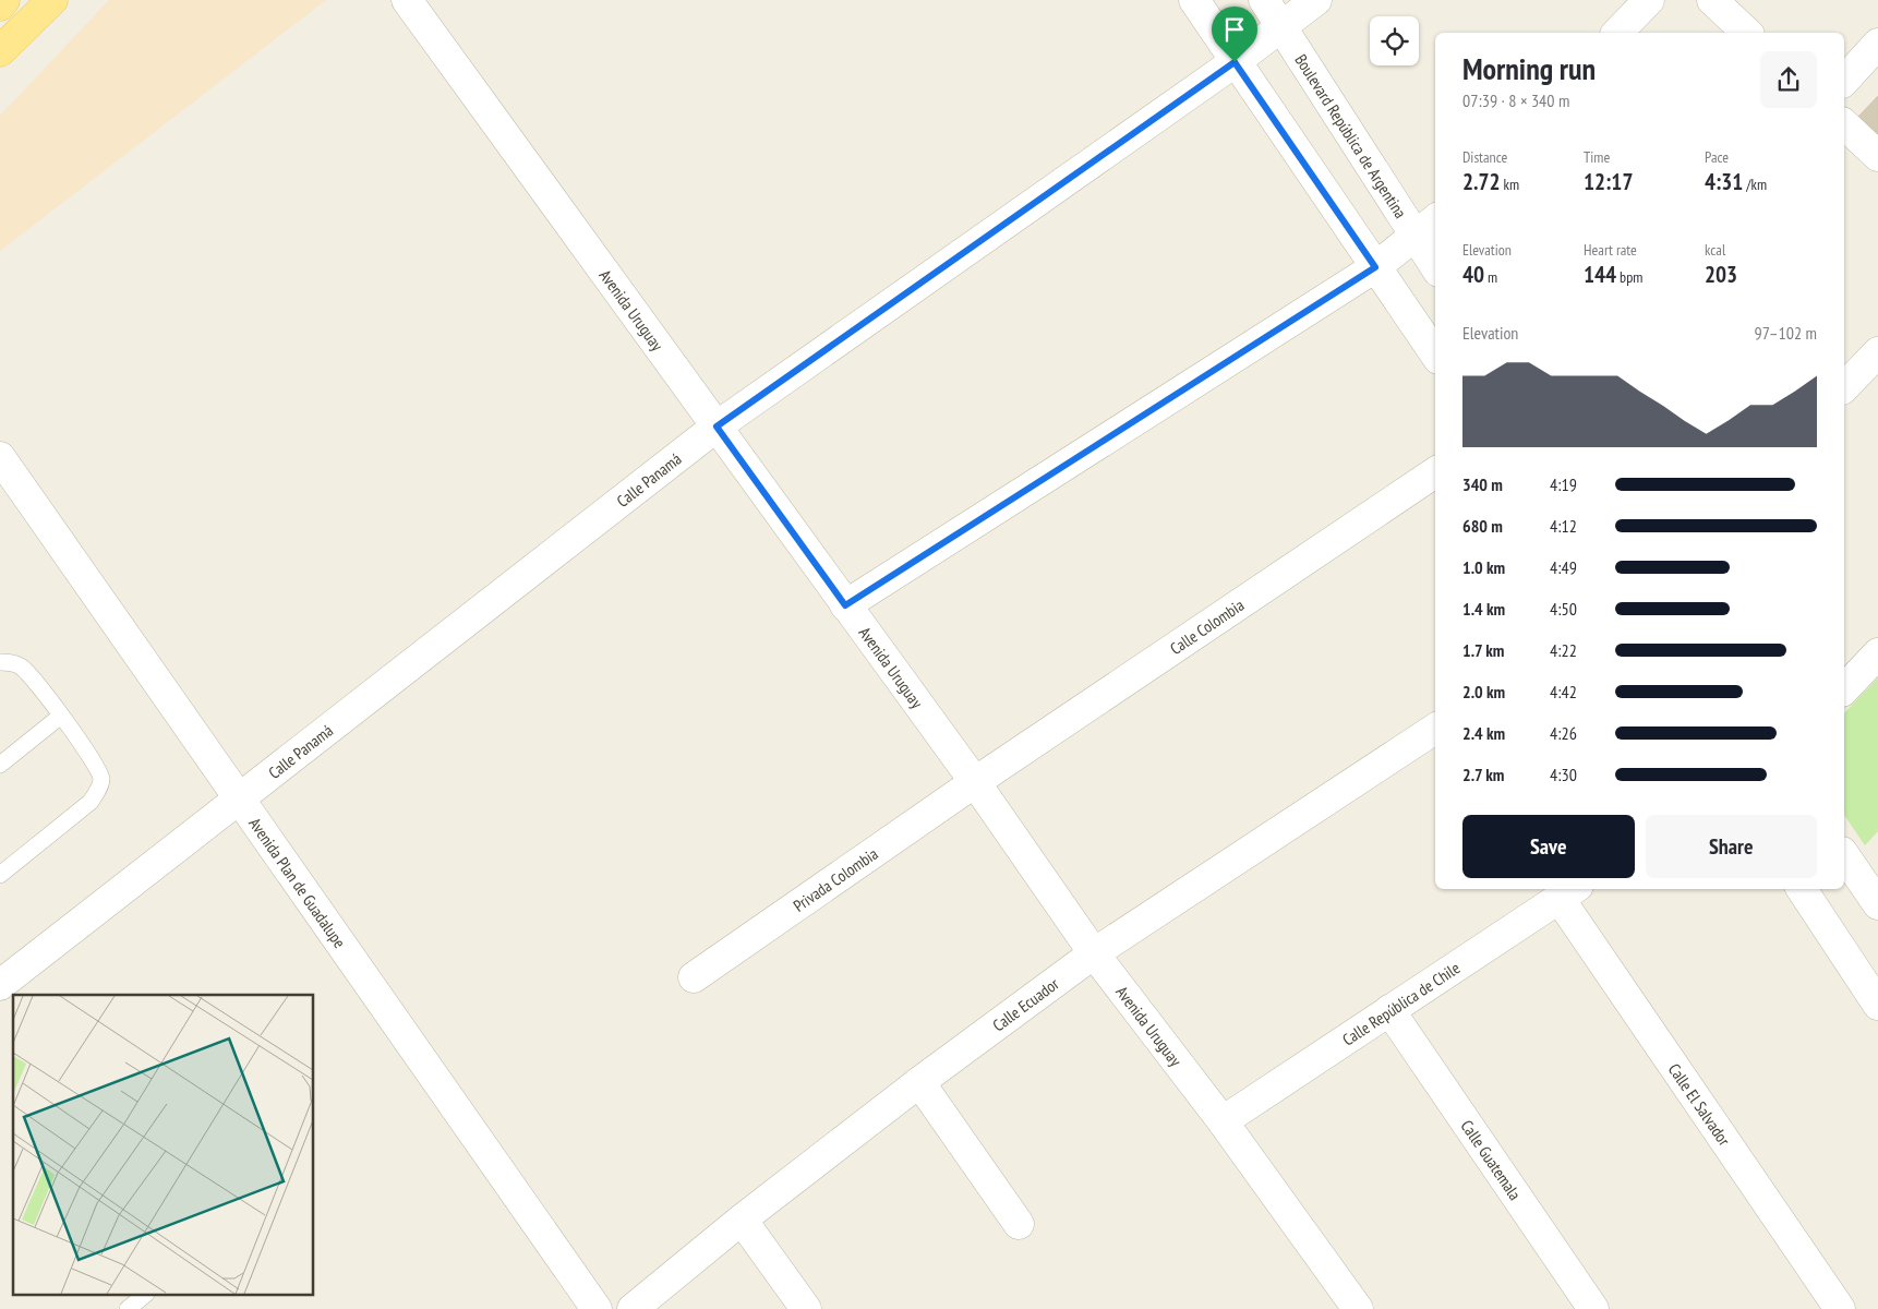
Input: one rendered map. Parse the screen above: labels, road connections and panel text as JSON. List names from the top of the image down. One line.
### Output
{"streets":{"street":["Boulevard República de Argentina","Avenida Uruguay","Calle Panamá","Calle Colombia","Privada Colombia","Avenida Plan de Guadalupe","Calle Ecuador","Calle República de Chile","Calle El Salvador","Calle Guatemala"]},"crossings":[["Boulevard República de Argentina","Calle Panamá"],["Avenida Uruguay","Calle Panamá"],["Avenida Uruguay","Calle Colombia"],["Avenida Uruguay","Privada Colombia"],["Avenida Uruguay","Calle Ecuador"],["Avenida Uruguay","Calle República de Chile"],["Calle Panamá","Avenida Plan de Guadalupe"],["Calle Colombia","Privada Colombia"],["Calle República de Chile","Calle El Salvador"],["Calle República de Chile","Calle Guatemala"]],"page":{"heading":["Morning run","07:39 · 8 × 340 m"],"stats":[["Distance","2.72 km"],["Time","12:17"],["Pace","4:31 /km"],["Elevation","40 m"],["Heart rate","144 bpm"],["kcal","203"]],"chart":["Elevation","97–102 m"],"list":[{"name":"340 m","note":"4:19"},{"name":"680 m","note":"4:12"},{"name":"1.0 km","note":"4:49"},{"name":"1.4 km","note":"4:50"},{"name":"1.7 km","note":"4:22"},{"name":"2.0 km","note":"4:42"},{"name":"2.4 km","note":"4:26"},{"name":"2.7 km","note":"4:30"}],"buttons":["Save","Share"]}}
